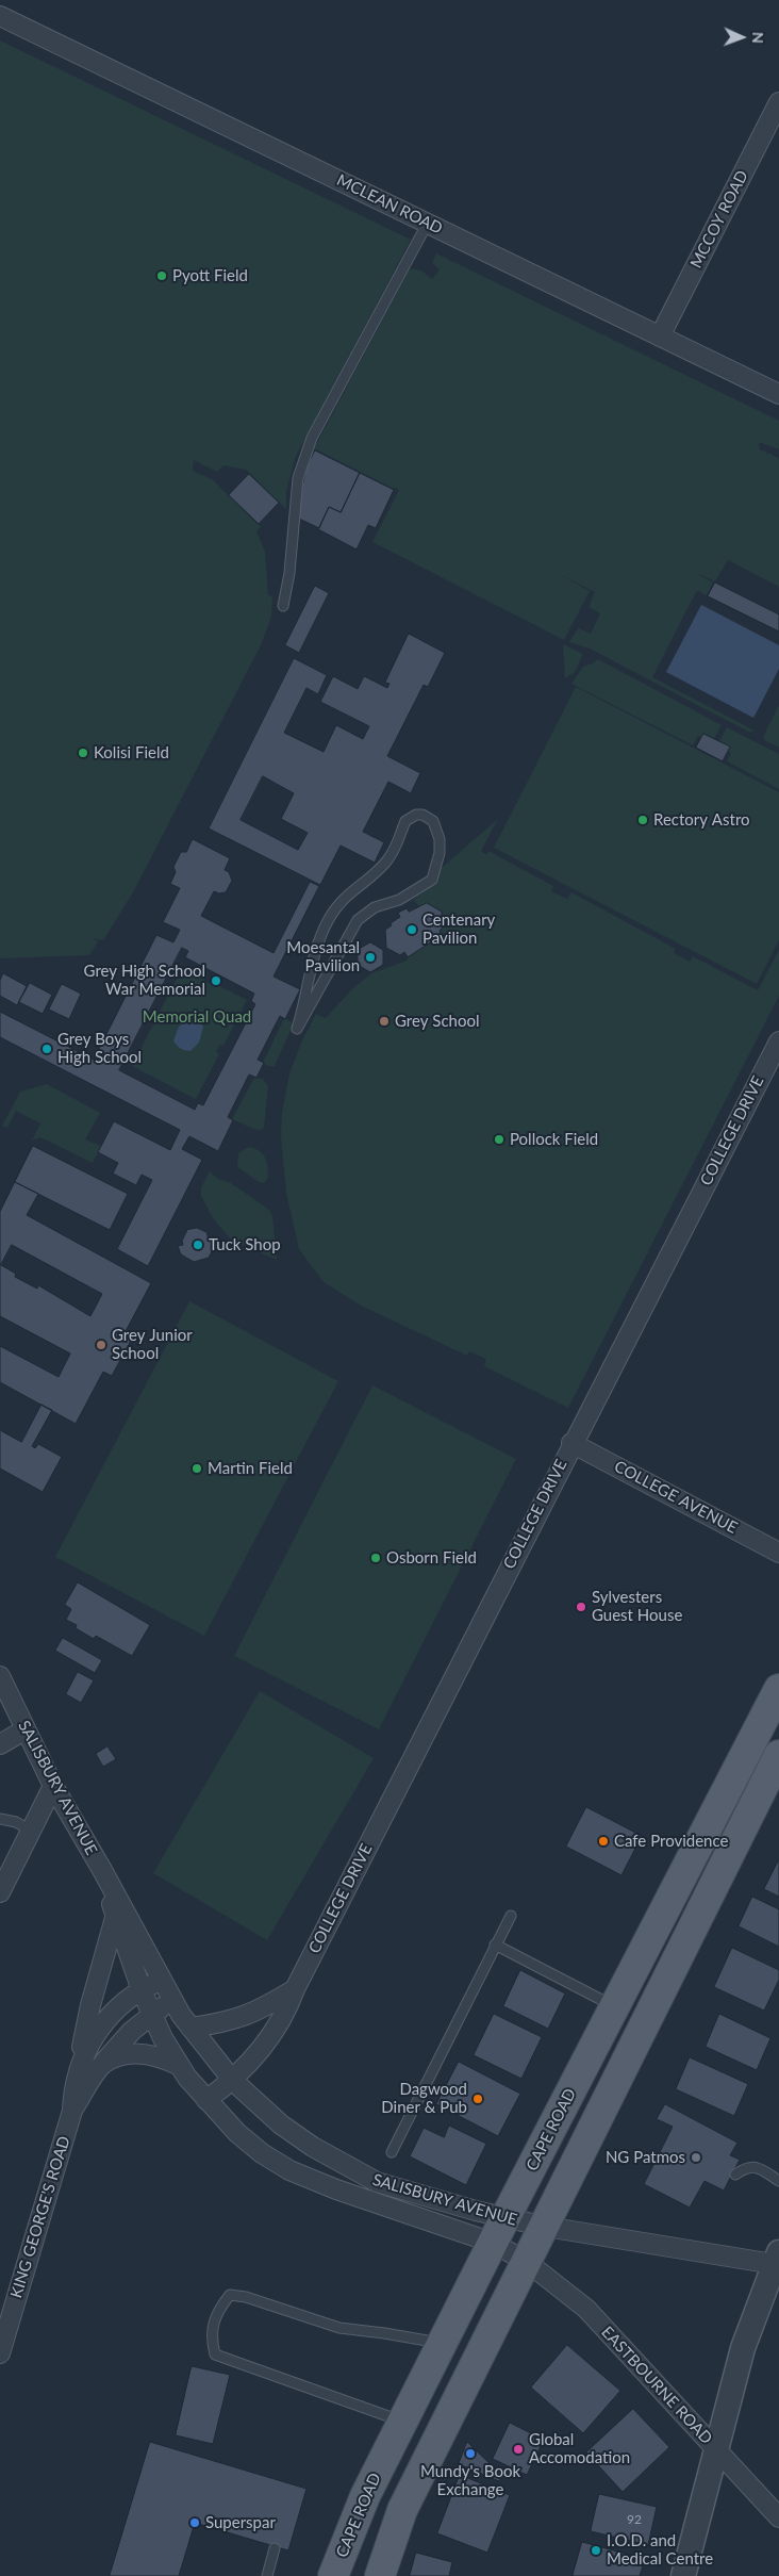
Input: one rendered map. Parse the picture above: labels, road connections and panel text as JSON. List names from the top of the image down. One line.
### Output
{"streets":{"main road":["CAPE ROAD"],"street":["MCLEAN ROAD","MCCOY ROAD","COLLEGE DRIVE","COLLEGE AVENUE","SALISBURY AVENUE","KING GEORGE'S ROAD","EASTBOURNE ROAD"]},"crossings":[["MCLEAN ROAD","MCCOY ROAD"],["COLLEGE DRIVE","COLLEGE AVENUE"],["COLLEGE DRIVE","SALISBURY AVENUE"],["SALISBURY AVENUE","CAPE ROAD"],["SALISBURY AVENUE","KING GEORGE'S ROAD"],["SALISBURY AVENUE","EASTBOURNE ROAD"]],"parks":["Memorial Quad"],"places":["Pyott Field","Kolisi Field","Rectory Astro","Centenary Pavilion","Moesantal Pavilion","Grey High School War Memorial","Grey School","Grey Boys High School","Pollock Field","Tuck Shop","Grey Junior School","Martin Field","Osborn Field","Sylvesters Guest House","Cafe Providence","Dagwood Diner & Pub","NG Patmos","Global Accomodation","Mundy's Book Exchange","Superspar","I.O.D. and Medical Centre"],"house_numbers":["92"],"north":"right"}
